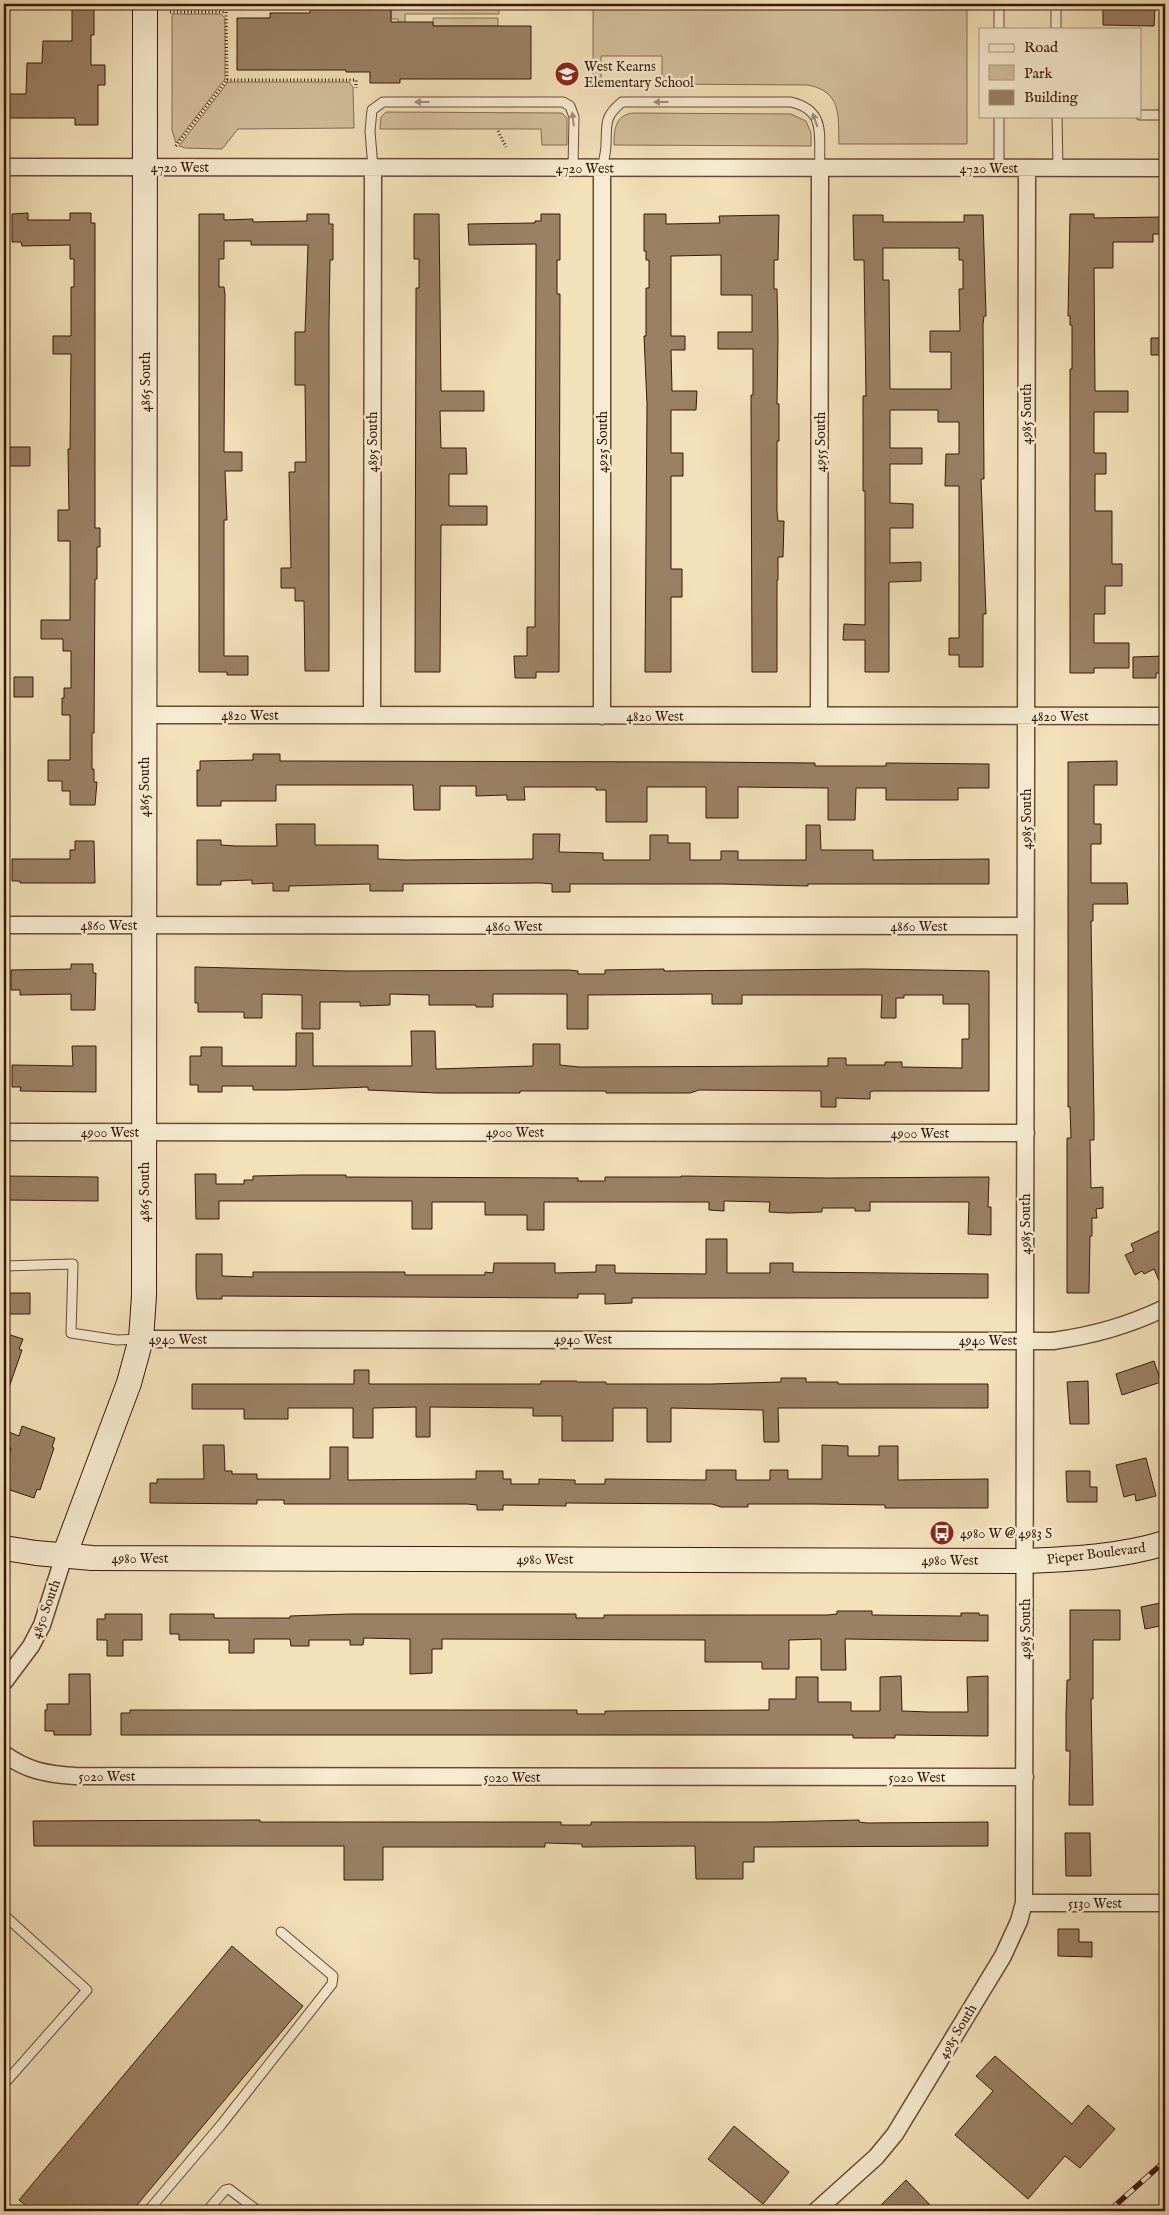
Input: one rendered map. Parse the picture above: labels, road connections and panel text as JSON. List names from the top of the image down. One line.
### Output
{"streets":{"street":["4720 West","4865 South","4985 South","4895 South","4925 South","4955 South","4820 West","4860 West","4900 West","4940 West","Pieper Boulevard","4980 West","4850 South","5020 West","5130 West"]},"crossings":[["4720 West","4865 South"],["4720 West","4985 South"],["4720 West","4895 South"],["4720 West","4925 South"],["4720 West","4955 South"],["4865 South","4820 West"],["4865 South","4860 West"],["4865 South","4900 West"],["4865 South","4940 West"],["4865 South","4980 West"],["4865 South","4850 South"],["4985 South","4820 West"],["4985 South","4860 West"],["4985 South","4900 West"],["4985 South","4940 West"],["4985 South","Pieper Boulevard"],["4985 South","4980 West"],["4985 South","5020 West"],["4985 South","5130 West"],["4895 South","4820 West"],["4925 South","4820 West"],["4955 South","4820 West"],["Pieper Boulevard","4980 West"],["4980 West","4850 South"]],"places":{"school or university":["West Kearns Elementary School"],"bus stop":["4980 W @ 4983 S"]},"legend":["Road","Park","Building"]}
